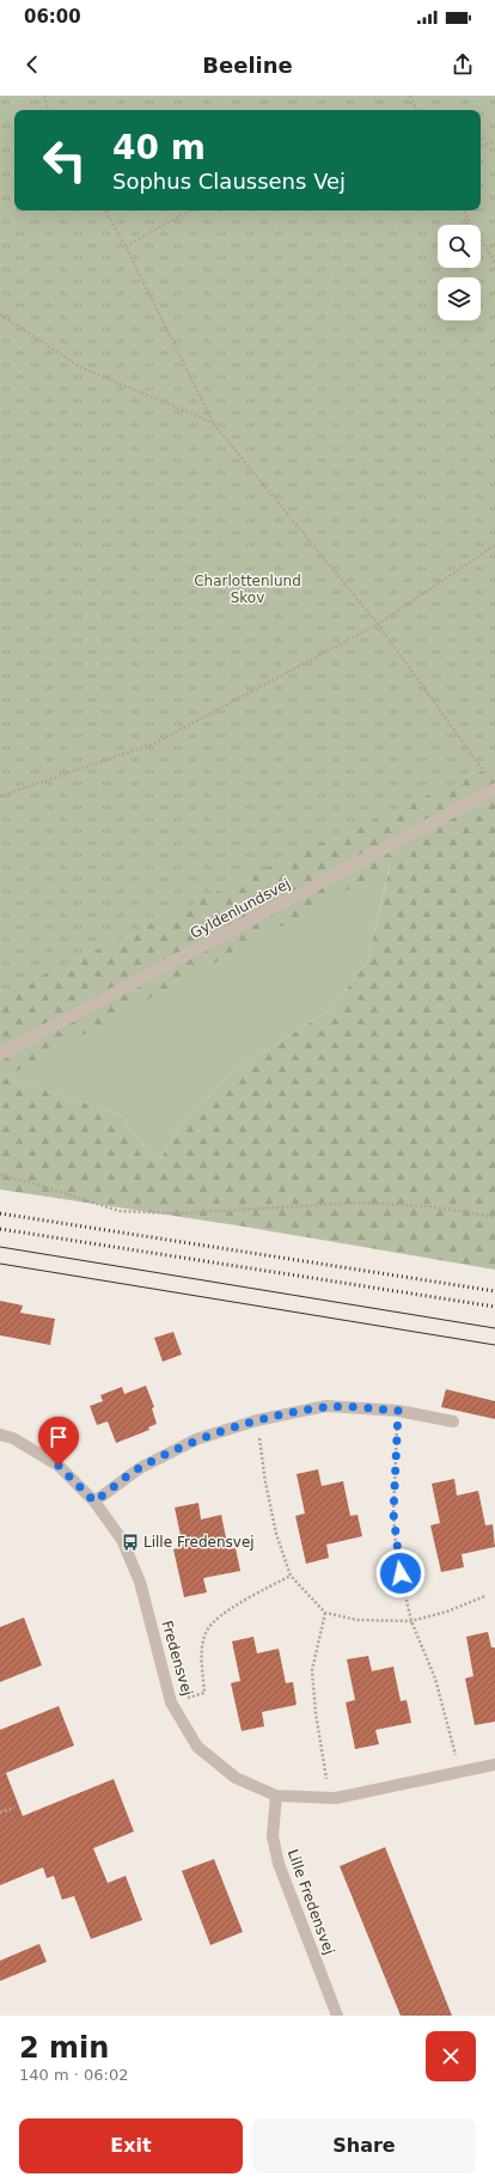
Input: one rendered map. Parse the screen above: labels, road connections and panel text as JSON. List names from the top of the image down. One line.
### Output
{"streets":{"street":["Gyldenlundsvej","Fredensvej","Lille Fredensvej"]},"crossings":[["Fredensvej","Lille Fredensvej"]],"parks":["Charlottenlund Skov"],"places":{"bus stop":["Lille Fredensvej"]},"page":{"status":"06:00","header":"Beeline","turn":["40 m","Sophus Claussens Vej"],"heading":["2 min","140 m · 06:02"],"buttons":["Exit","Share"]}}
